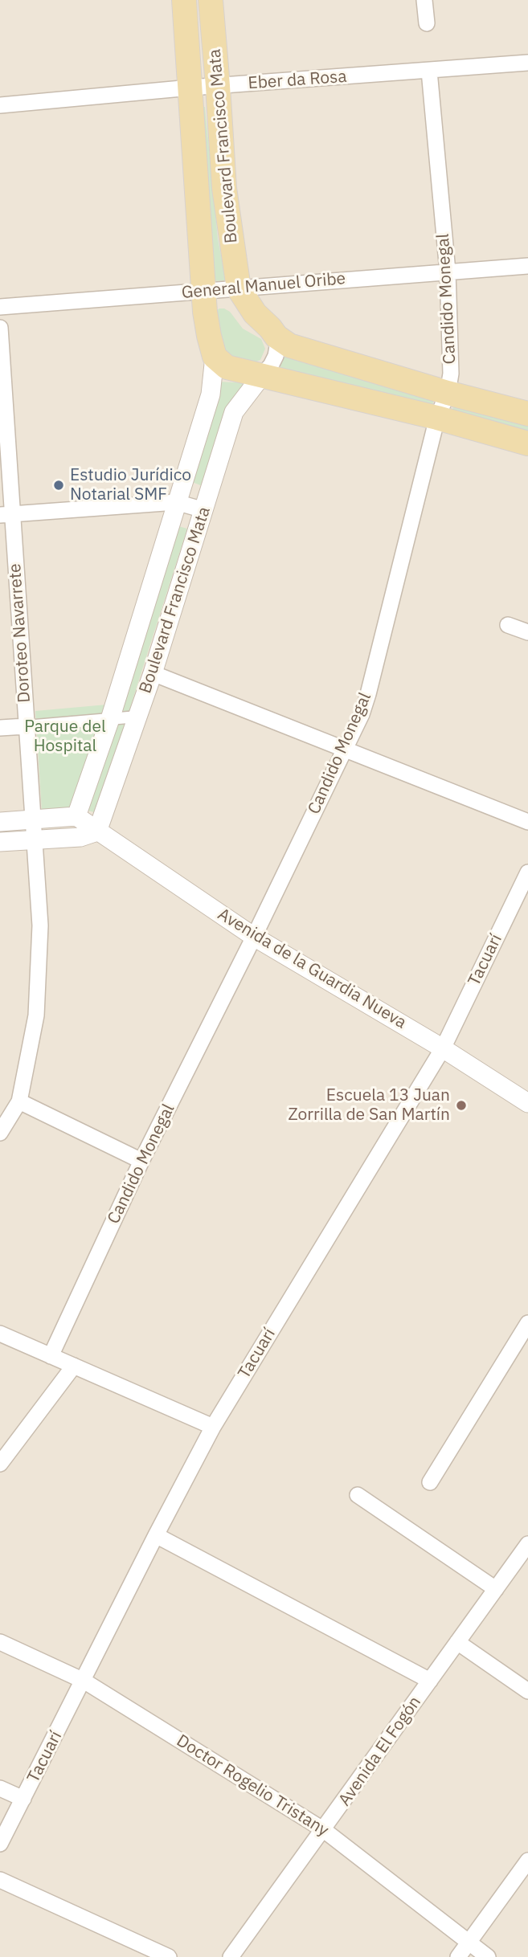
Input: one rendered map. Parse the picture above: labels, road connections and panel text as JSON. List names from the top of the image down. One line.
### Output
{"streets":{"main road":["Boulevard Francisco Mata"],"street":["Eber da Rosa","General Manuel Oribe","Candido Monegal","Doroteo Navarrete","Tacuarí","Avenida de la Guardia Nueva","Avenida El Fogón","Doctor Rogelio Tristany"]},"crossings":[["Eber da Rosa","Boulevard Francisco Mata"],["Eber da Rosa","Candido Monegal"],["Boulevard Francisco Mata","General Manuel Oribe"],["Boulevard Francisco Mata","Avenida de la Guardia Nueva"],["General Manuel Oribe","Candido Monegal"],["Candido Monegal","Avenida de la Guardia Nueva"],["Tacuarí","Avenida de la Guardia Nueva"],["Tacuarí","Doctor Rogelio Tristany"],["Avenida El Fogón","Doctor Rogelio Tristany"]],"parks":["Parque del Hospital"],"places":["Estudio Jurídico Notarial SMF","Escuela 13 Juan Zorrilla de San Martín"]}
